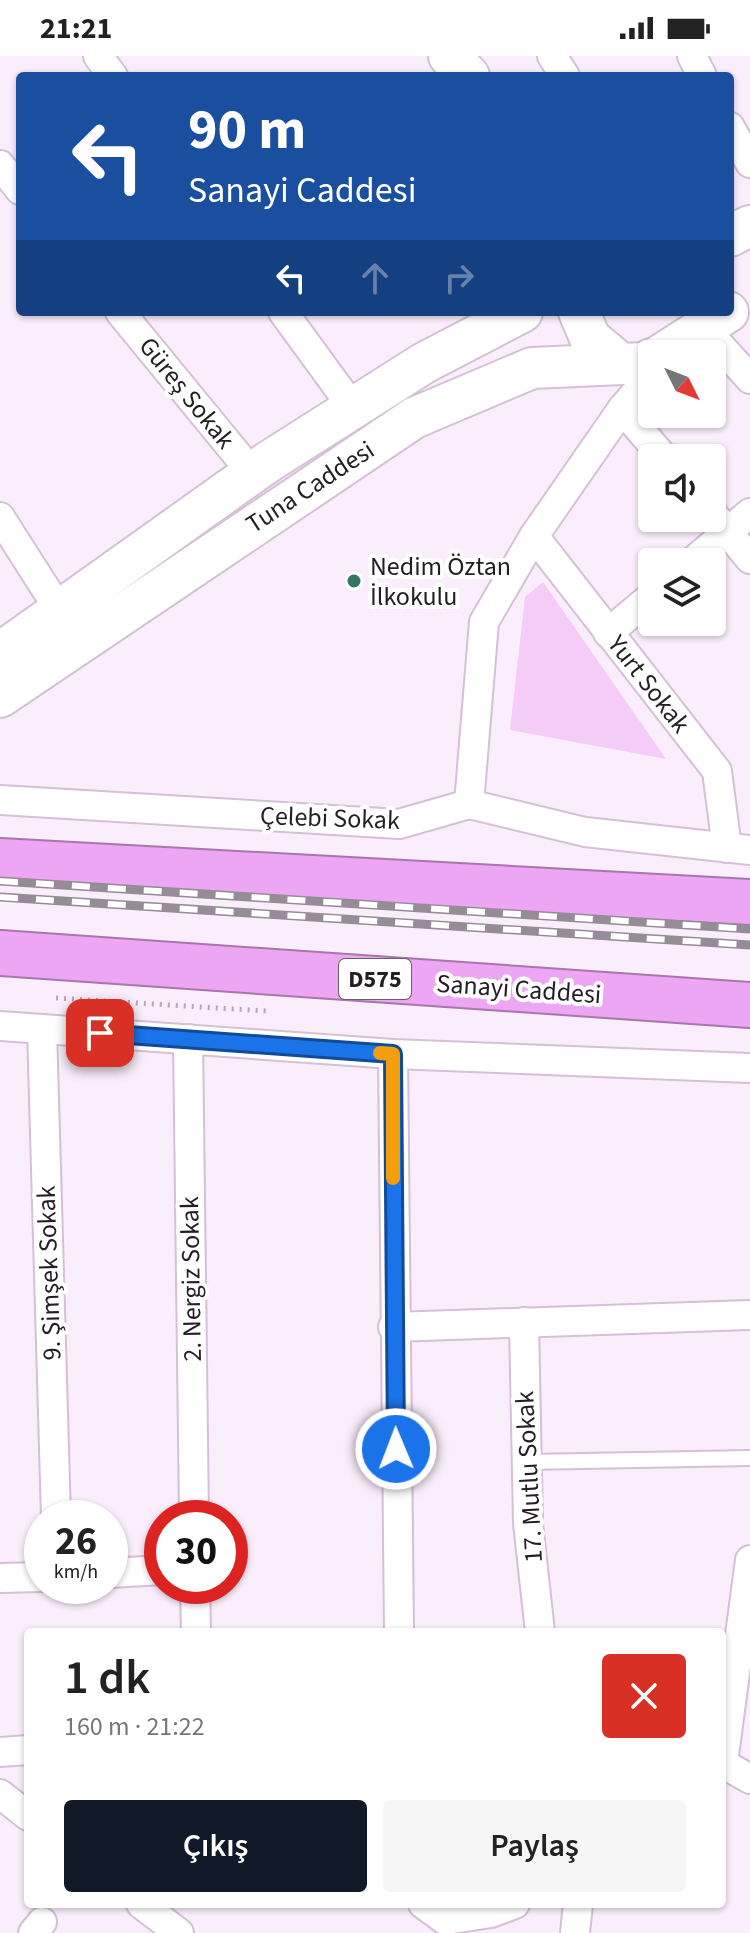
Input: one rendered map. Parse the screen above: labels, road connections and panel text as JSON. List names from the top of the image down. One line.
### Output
{"streets":{"highway":["D575","Sanayi Caddesi"],"street":["Güreş Sokak","Tuna Caddesi","Yurt Sokak","Çelebi Sokak","9. Şimşek Sokak","2. Nergiz Sokak","17. Mutlu Sokak"]},"crossings":[["Güreş Sokak","Tuna Caddesi"],["Yurt Sokak","Çelebi Sokak"]],"places":["Nedim Öztan İlkokulu"],"north":"bottom right","page":{"status":"21:21","turn":["90 m","Sanayi Caddesi"],"speed":"26 km/h","limit":"30","heading":["1 dk","160 m · 21:22"],"buttons":["Çıkış","Paylaş"]}}
